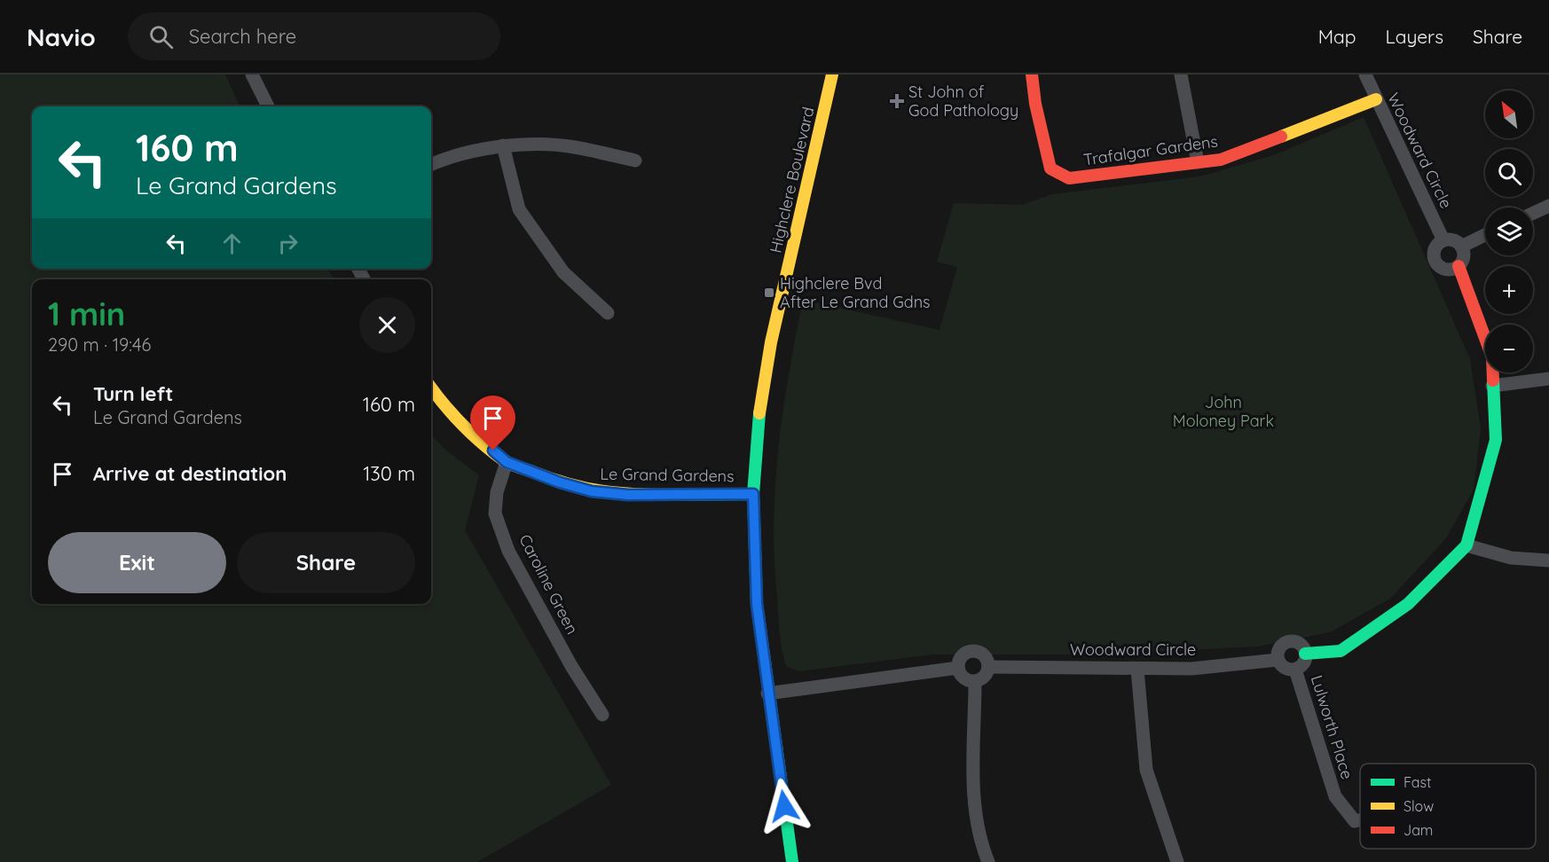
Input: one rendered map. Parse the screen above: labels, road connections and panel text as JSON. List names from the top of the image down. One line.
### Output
{"streets":{"street":["Trafalgar Gardens","Woodward Circle","Highclere Boulevard","Le Grand Gardens","Caroline Green","Lulworth Place"]},"crossings":[["Trafalgar Gardens","Woodward Circle"],["Woodward Circle","Lulworth Place"],["Highclere Boulevard","Le Grand Gardens"],["Le Grand Gardens","Caroline Green"]],"parks":["John Moloney Park"],"places":{"health":["St John of God Pathology"],"transit":["Highclere Bvd After Le Grand Gdns"]},"legend":["Fast","Slow","Jam"],"north":"top left","page":{"header":"Navio","search":"Search here","nav":["Map","Layers","Share"],"map_buttons":["+","−"],"turn":["160 m","Le Grand Gardens"],"heading":["1 min","290 m · 19:46"],"list":[{"name":"Turn left","note":"Le Grand Gardens","value":"160 m"},{"name":"Arrive at destination","value":"130 m"}],"buttons":["Exit","Share"]}}
